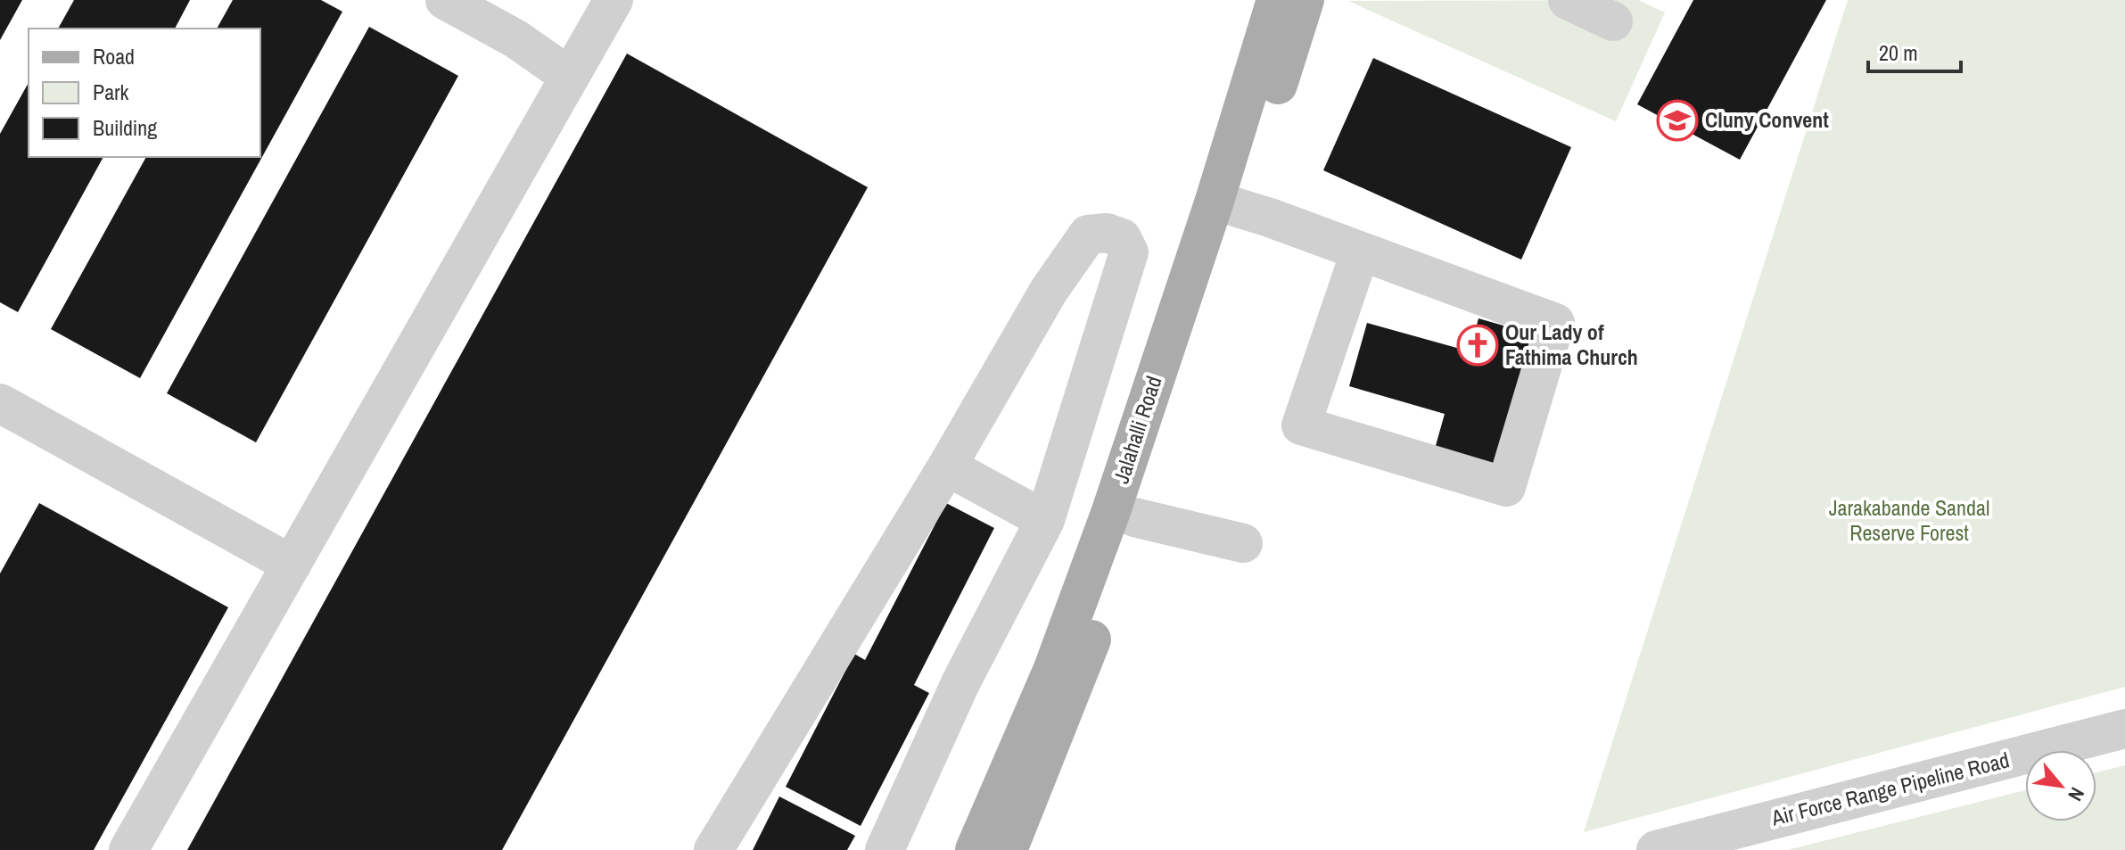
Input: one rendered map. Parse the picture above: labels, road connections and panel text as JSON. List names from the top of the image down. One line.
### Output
{"streets":{"main road":["Jalahalli Road"],"street":["Air Force Range Pipeline Road"]},"parks":["Jarakabande Sandal Reserve Forest"],"places":{"school or university":["Cluny Convent"],"church":["Our Lady of Fathima Church"]},"legend":["Road","Park","Building"],"scale_bar":"20 m","north":"bottom right"}
